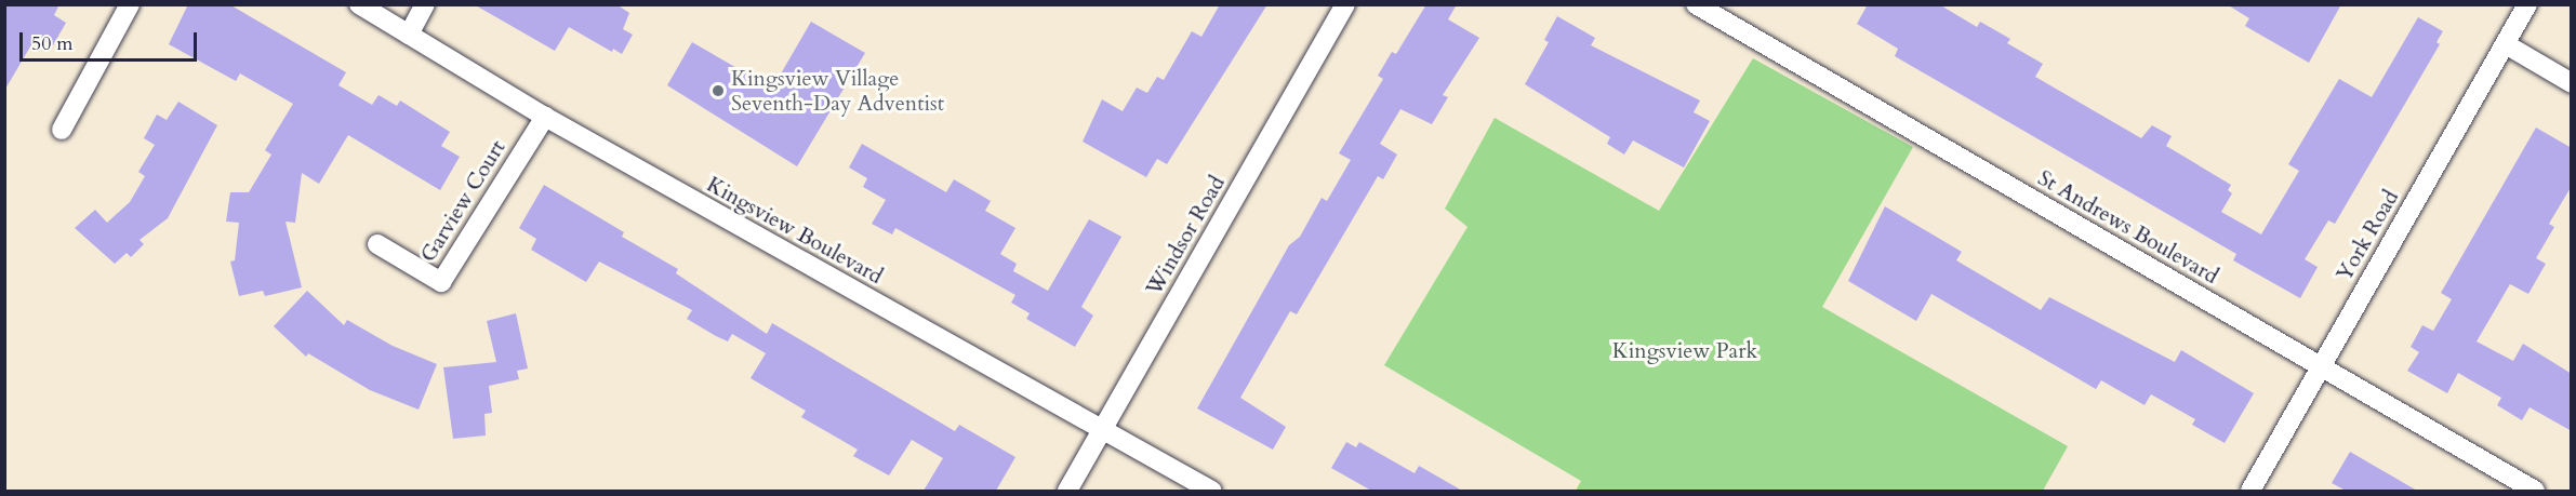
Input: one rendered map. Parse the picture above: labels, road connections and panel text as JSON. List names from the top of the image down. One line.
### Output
{"streets":{"street":["Garview Court","St Andrews Boulevard","Kingsview Boulevard","Windsor Road","York Road"]},"crossings":[["Garview Court","Kingsview Boulevard"],["St Andrews Boulevard","York Road"],["Kingsview Boulevard","Windsor Road"]],"parks":["Kingsview Park"],"places":["Kingsview Village Seventh-Day Adventist"],"scale_bar":"50 m"}
